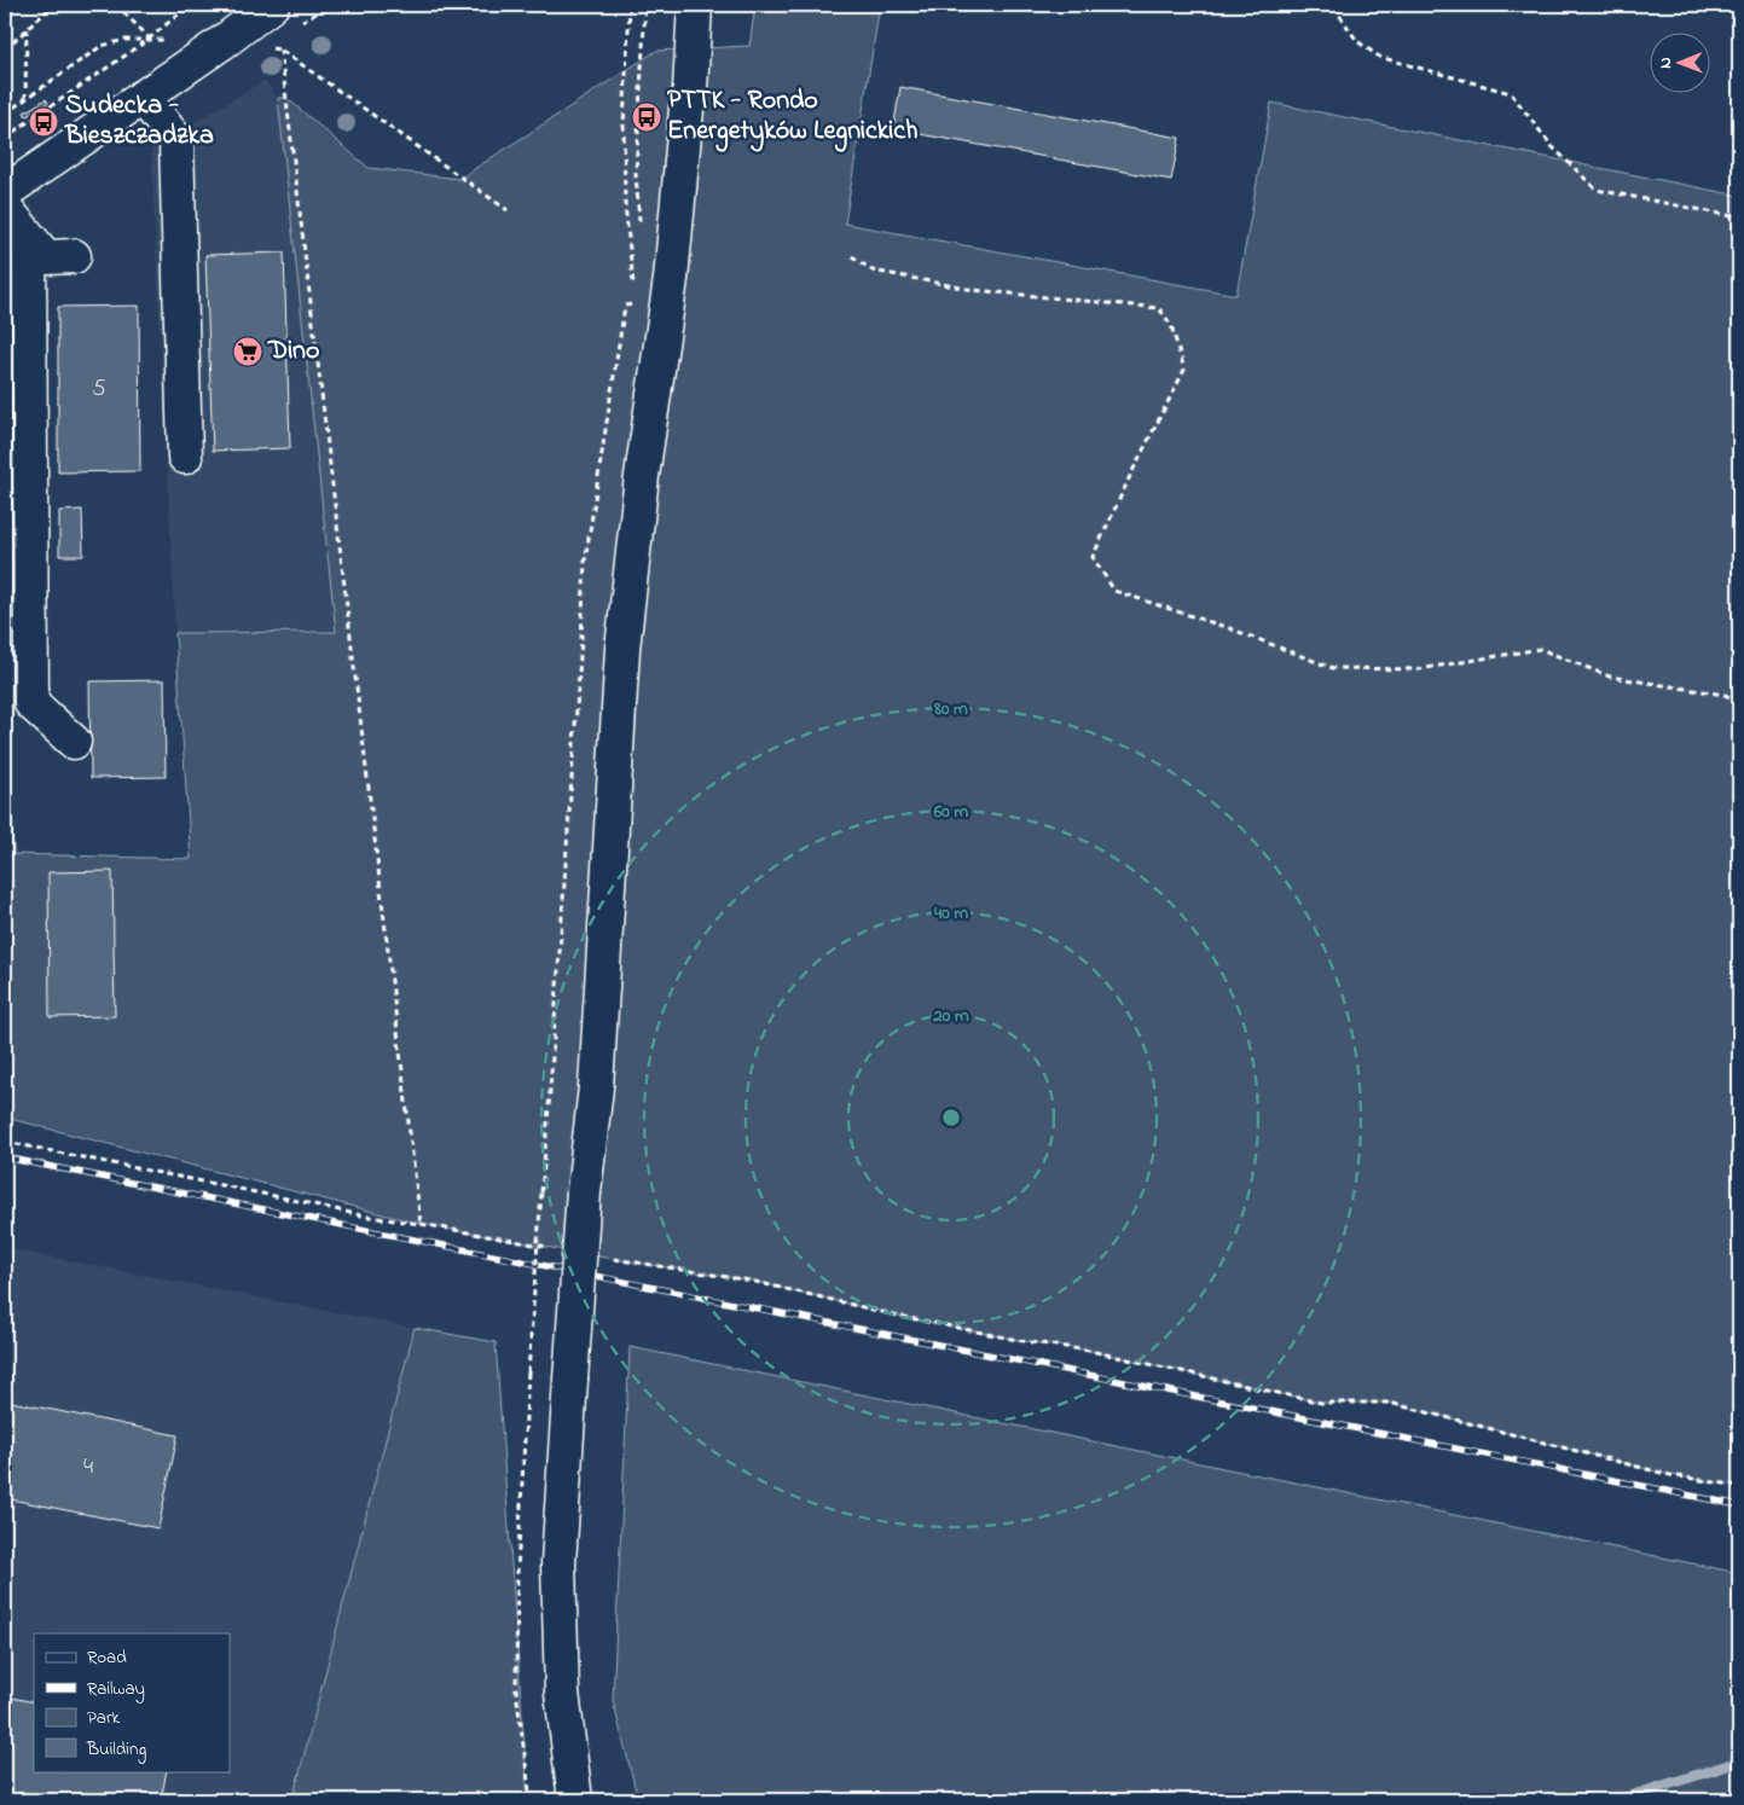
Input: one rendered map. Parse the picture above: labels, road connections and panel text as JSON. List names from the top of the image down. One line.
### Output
{"places":{"bus stop":["PTTK - Rondo Energetyków Legnickich","Sudecka - Bieszczadzka"],"supermarket":["Dino"]},"house_numbers":["5","4"],"legend":["Road","Railway","Park","Building"],"north":"left","rings":["80 m","60 m","40 m","20 m"]}
